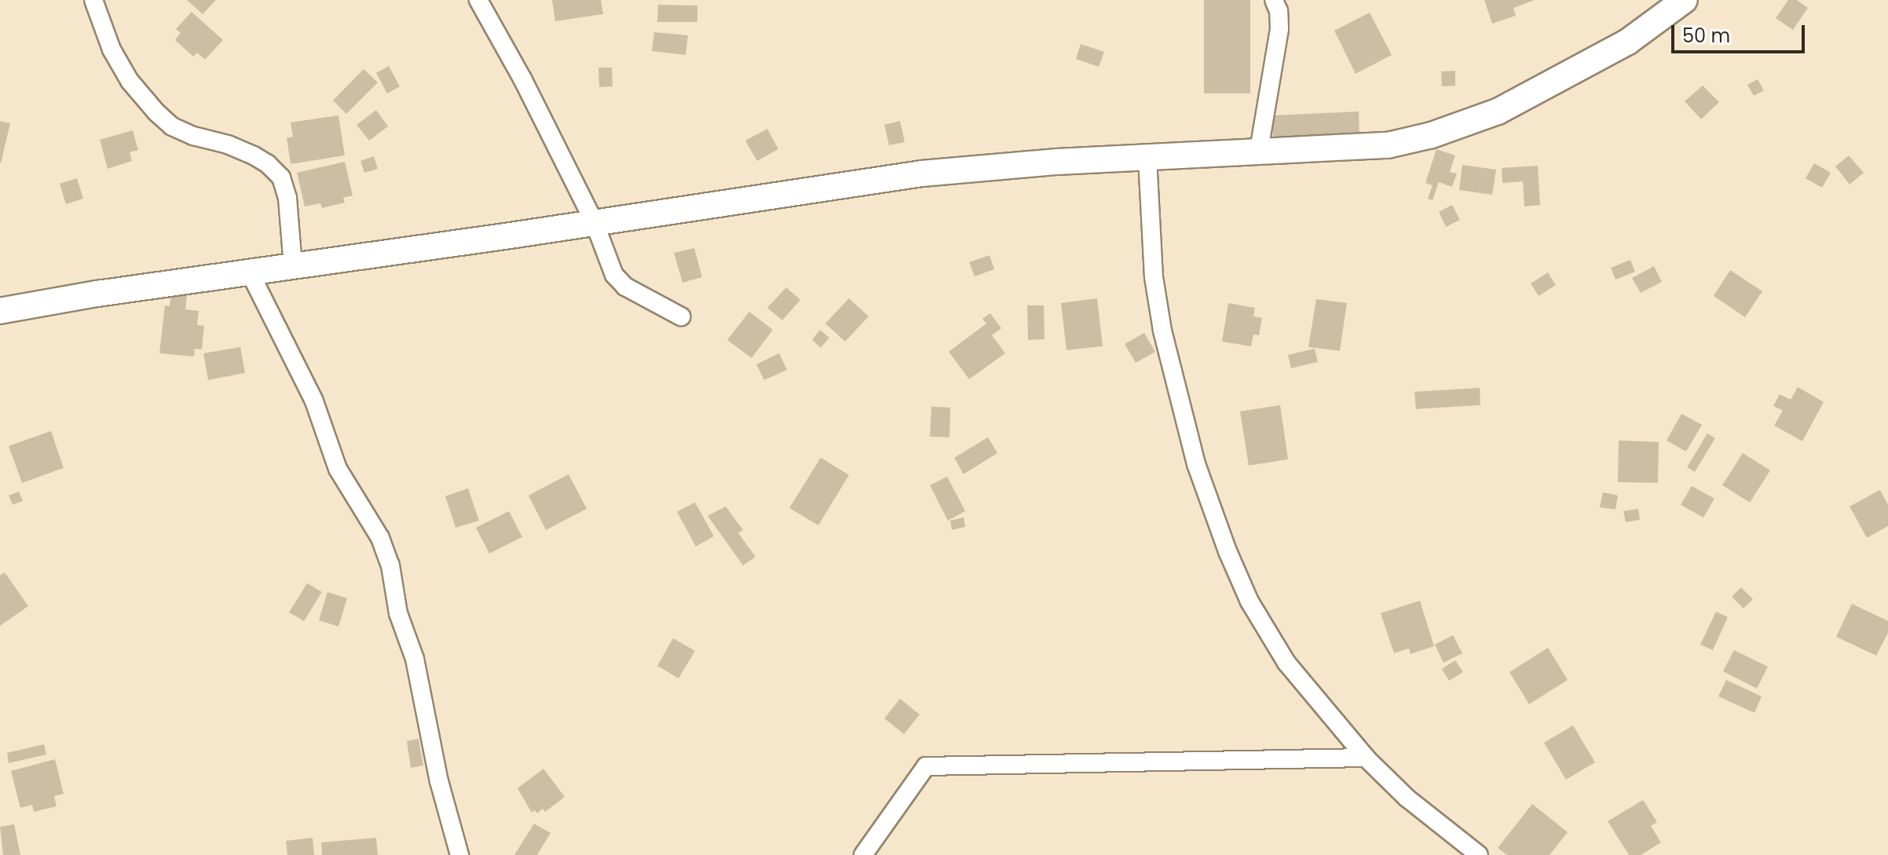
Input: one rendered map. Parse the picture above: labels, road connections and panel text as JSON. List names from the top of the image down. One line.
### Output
{"scale_bar":"50 m"}
